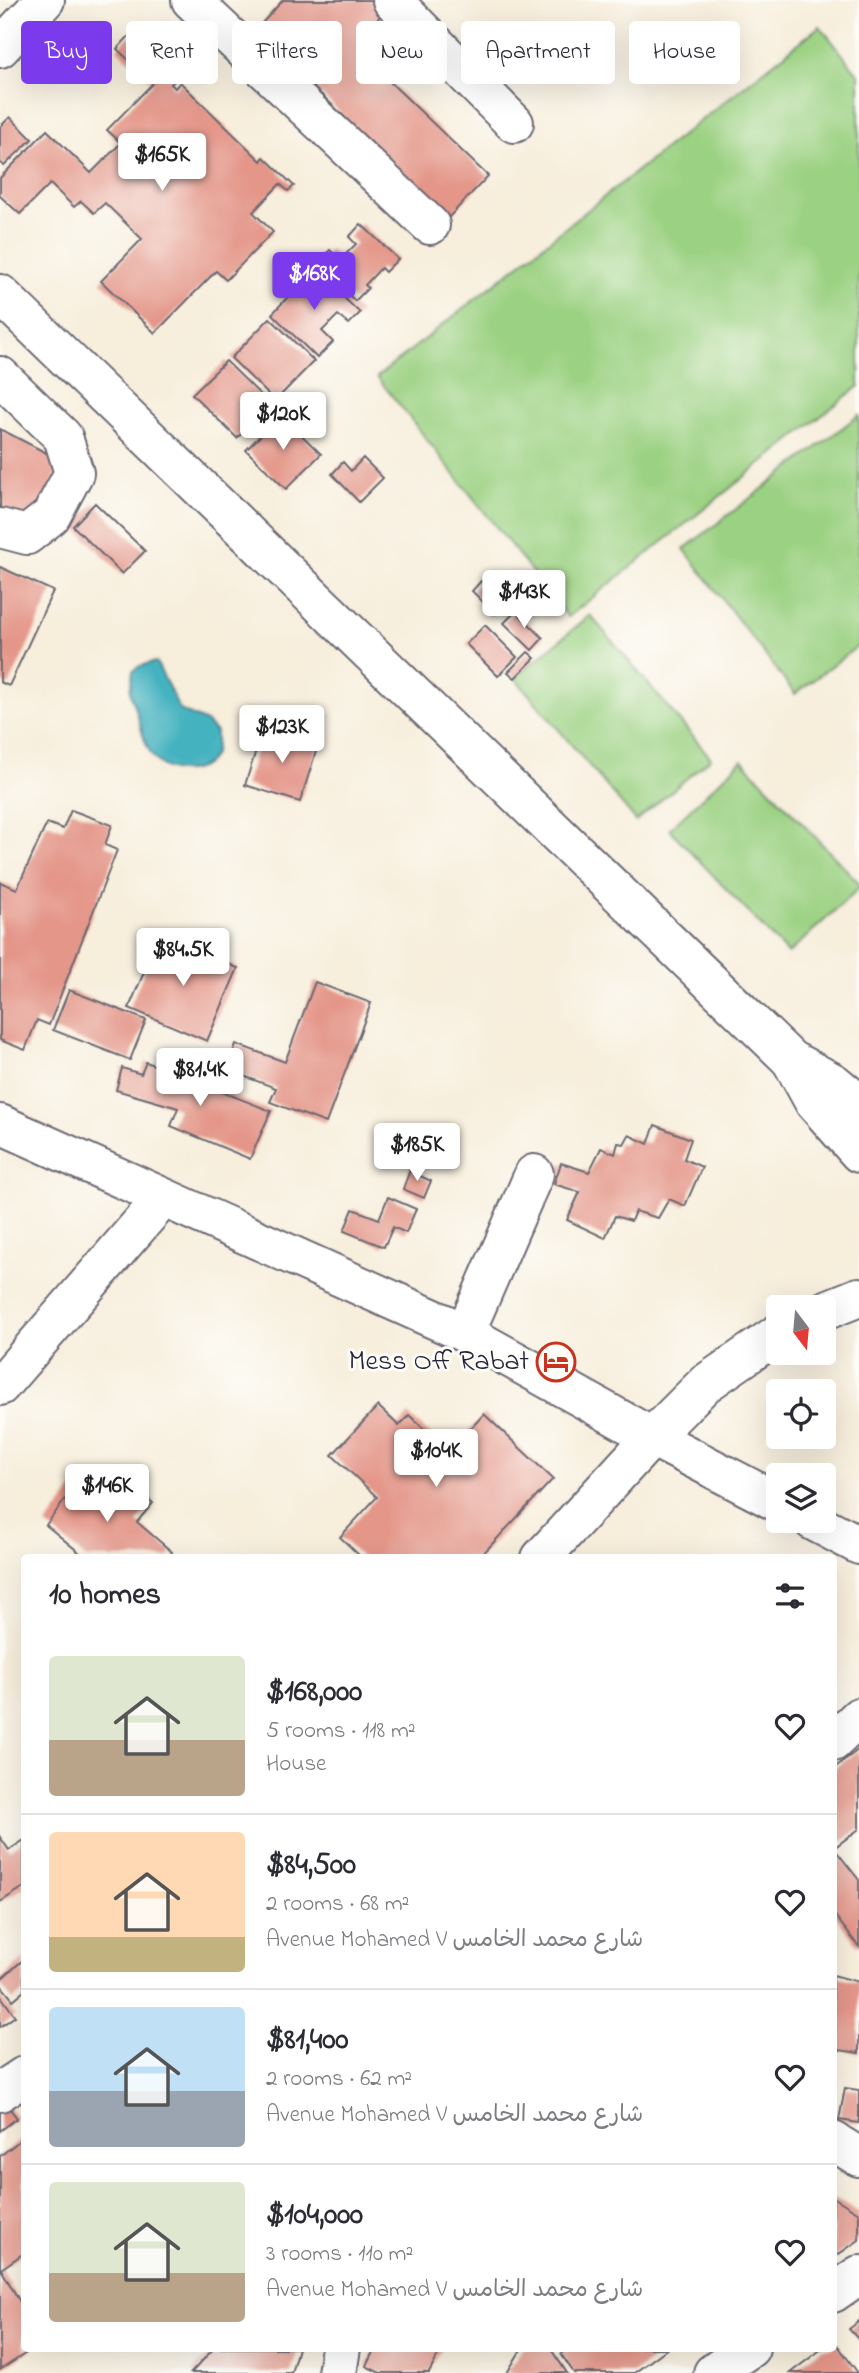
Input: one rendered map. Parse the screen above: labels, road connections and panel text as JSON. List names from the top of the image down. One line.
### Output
{"places":{"hotel":["Mess Off Rabat"]},"north":"bottom","page":{"chip":["Buy","Rent","Filters","New","Apartment","House"],"price":["$165K","$168K","$120K","$143K","$123K","$84.5K","$81.4K","$185K","$104K","$146K"],"heading":"10 homes","list":[{"name":"$168,000","note":"5 rooms · 118 m² · House"},{"name":"$84,500","note":"2 rooms · 68 m² · Avenue Mohamed V شارع محمد الخامس"},{"name":"$81,400","note":"2 rooms · 62 m² · Avenue Mohamed V شارع محمد الخامس"},{"name":"$104,000","note":"3 rooms · 110 m² · Avenue Mohamed V شارع محمد الخامس"}]}}
